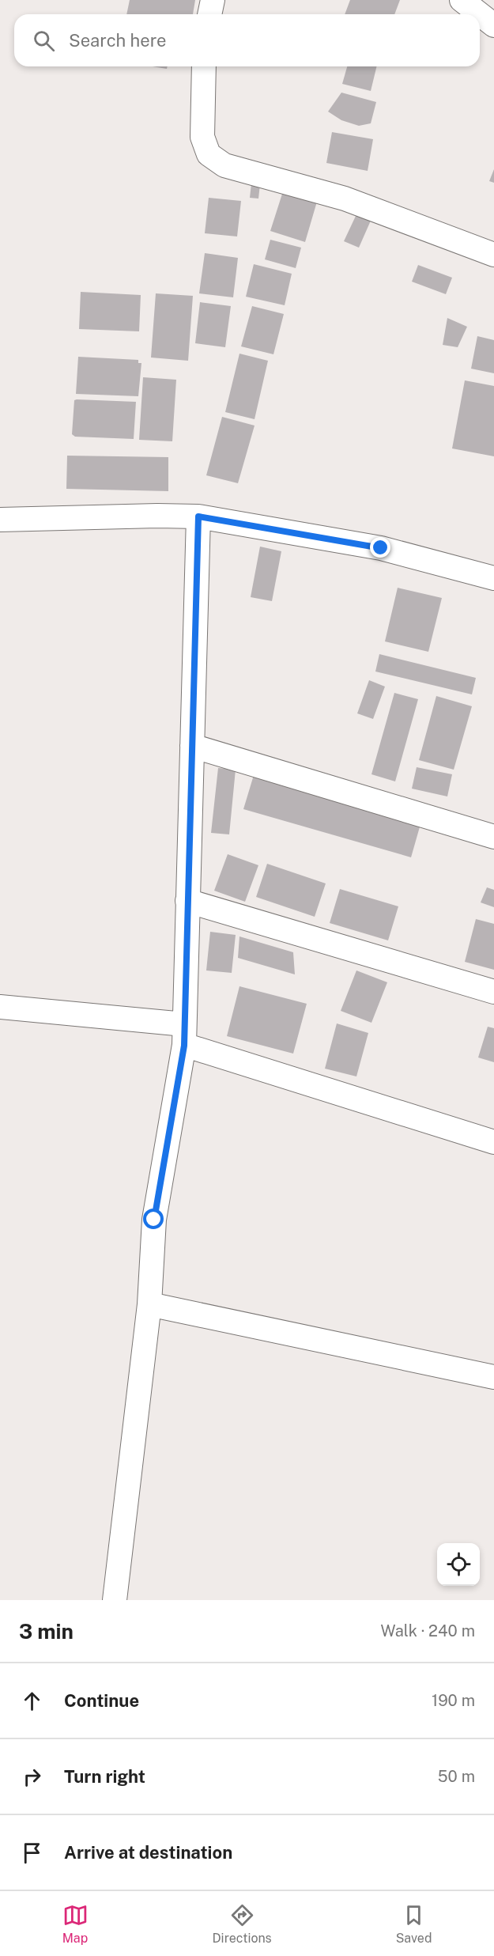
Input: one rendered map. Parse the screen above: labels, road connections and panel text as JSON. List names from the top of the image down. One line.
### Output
{"page":{"search":"Search here","heading":["3 min","Walk · 240 m"],"list":[["Continue","190 m"],["Turn right","50 m"],"Arrive at destination"],"nav":["Map","Directions","Saved"]}}
